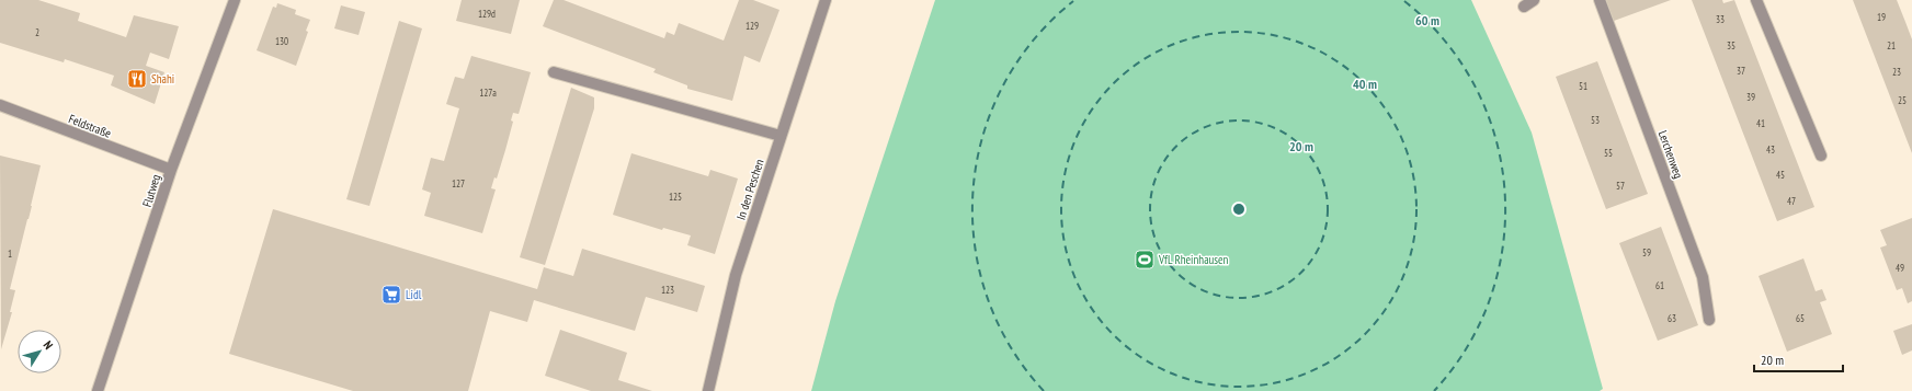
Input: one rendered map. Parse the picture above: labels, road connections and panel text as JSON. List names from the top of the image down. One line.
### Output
{"streets":{"street":["Feldstraße","Lerchenweg","In den Peschen","Flutweg"]},"crossings":[["Feldstraße","Flutweg"]],"places":{"restaurant":["Shahi"],"sports":["VfL Rheinhausen"],"supermarket":["Lidl"]},"house_numbers":["129d","19","33","129","2","130","35","21","37","23","51","127a","39","25","53","41","43","55","45","127","57","125","47","59","1","49","61","123","63","65"],"scale_bar":"20 m","north":"top right","rings":["60 m","40 m","20 m"]}
